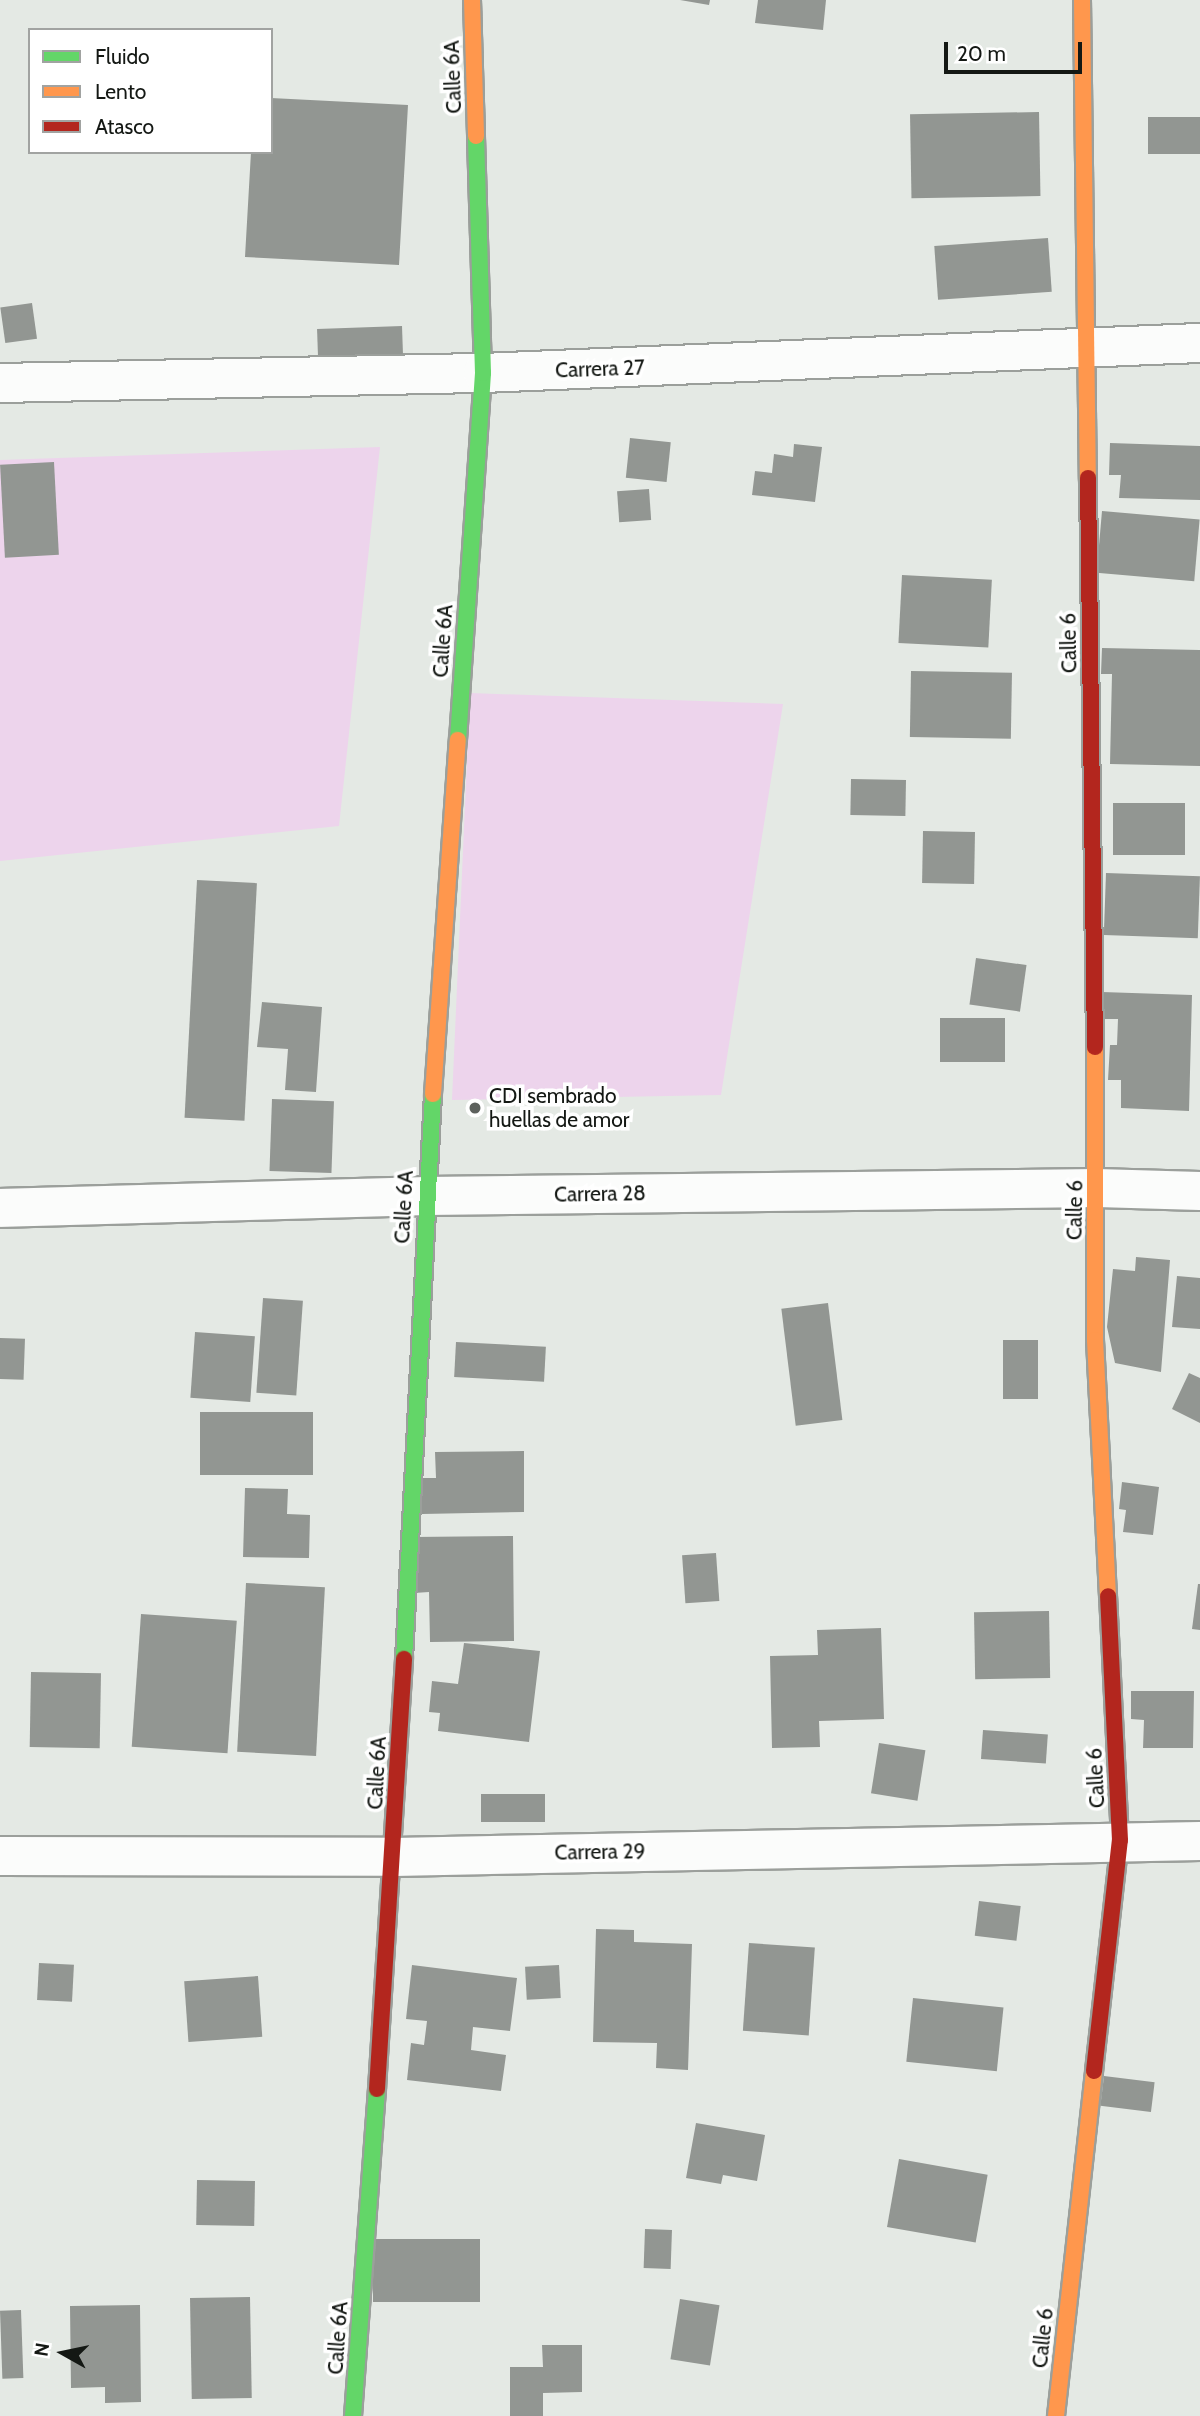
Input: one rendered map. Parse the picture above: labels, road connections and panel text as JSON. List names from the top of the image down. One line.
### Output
{"streets":{"street":["Calle 6A","Carrera 27","Calle 6","Carrera 28","Carrera 29"]},"crossings":[["Calle 6A","Carrera 27"],["Calle 6A","Carrera 28"],["Calle 6A","Carrera 29"],["Carrera 27","Calle 6"],["Calle 6","Carrera 28"],["Calle 6","Carrera 29"]],"places":["CDI sembrado huellas de amor"],"legend":["Fluido","Lento","Atasco"],"scale_bar":"20 m","north":"left"}
